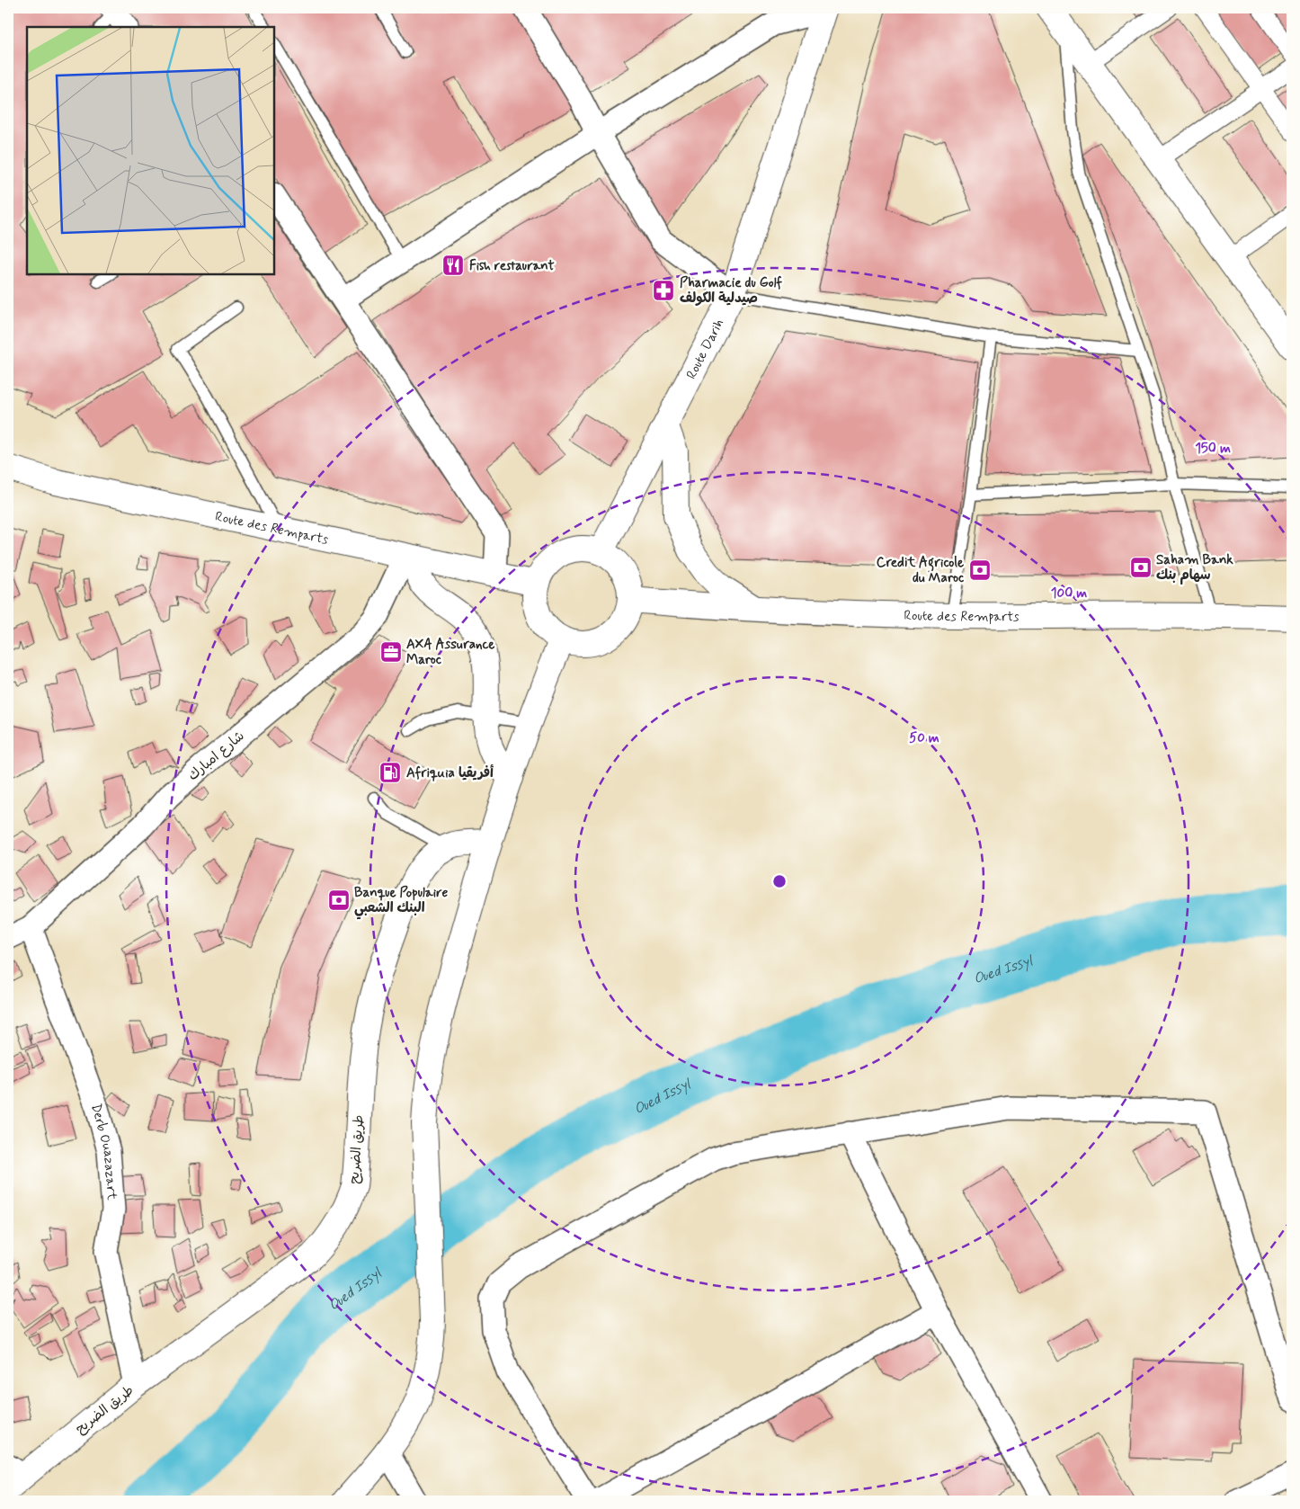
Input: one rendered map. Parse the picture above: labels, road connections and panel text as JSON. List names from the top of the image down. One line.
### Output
{"streets":{"street":["Route Darih","Route des Remparts","شارع امبارك","طريق الضريح","Derb Ouazazart"]},"crossings":[["Route Darih","Route des Remparts"],["Route des Remparts","شارع امبارك"],["شارع امبارك","Derb Ouazazart"],["طريق الضريح","Derb Ouazazart"]],"water":["Oued Issyl"],"places":{"restaurant":["Fish restaurant"],"pharmacy":["Pharmacie du Golf صيدلية الكولف"],"bank":["Saham Bank سهام بنك","Credit Agricole du Maroc","Banque Populaire البنك الشعبي"],"office":["AXA Assurance Maroc"],"fuel station":["Afriquia أفريقيا"]},"rings":["150 m","100 m","50 m"]}
